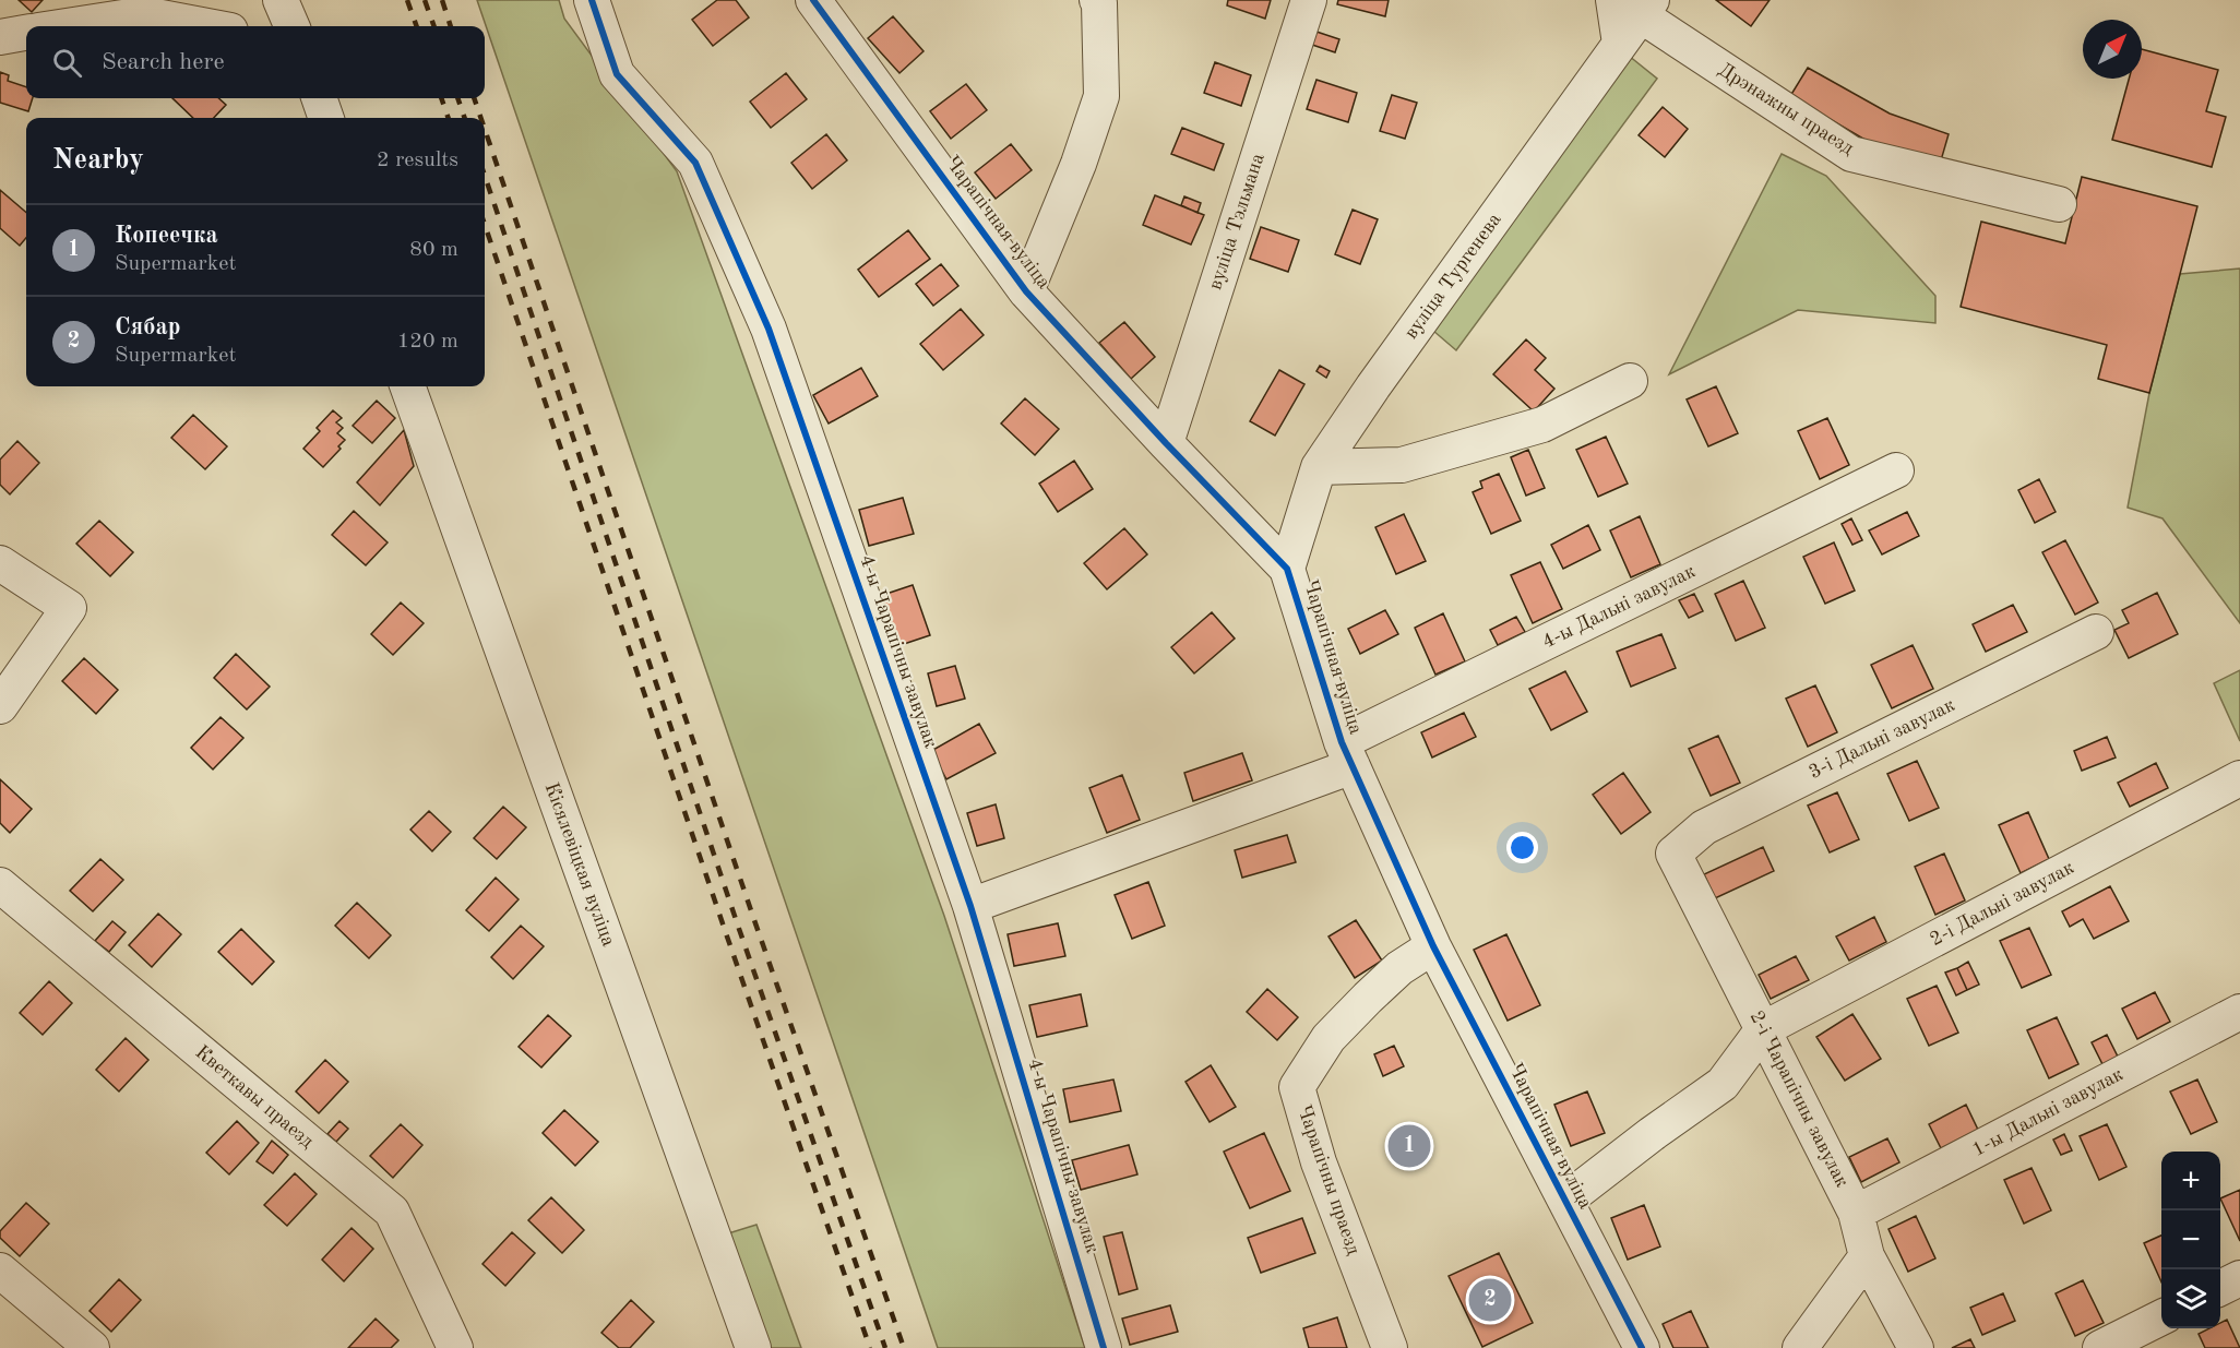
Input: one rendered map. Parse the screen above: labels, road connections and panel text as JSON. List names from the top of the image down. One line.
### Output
{"streets":{"street":["Дрэнажны праезд","вуліца Тэльмана","Чарапічная вуліца","вуліца Тургенева","4-ы Дальні завулак","4-ы Чарапічны завулак","3-і Дальні завулак","Кісялевіцкая вуліца","2-і Дальні завулак","Кветкавы праезд","2-і Чарапічны завулак","1-ы Дальні завулак","Чарапічны праезд"]},"crossings":[["Дрэнажны праезд","вуліца Тургенева"],["вуліца Тэльмана","Чарапічная вуліца"],["Чарапічная вуліца","вуліца Тургенева"],["Чарапічная вуліца","4-ы Дальні завулак"],["Чарапічная вуліца","Чарапічны праезд"],["3-і Дальні завулак","2-і Чарапічны завулак"],["2-і Дальні завулак","2-і Чарапічны завулак"],["2-і Чарапічны завулак","1-ы Дальні завулак"]],"north":"top right","page":{"search":"Search here","heading":["Nearby","2 results"],"list":[{"mark":"1","name":"Копеечка","note":"Supermarket","value":"80 m"},{"mark":"2","name":"Сябар","note":"Supermarket","value":"120 m"}],"pins":["1","2"],"map_buttons":["+","−"]}}
